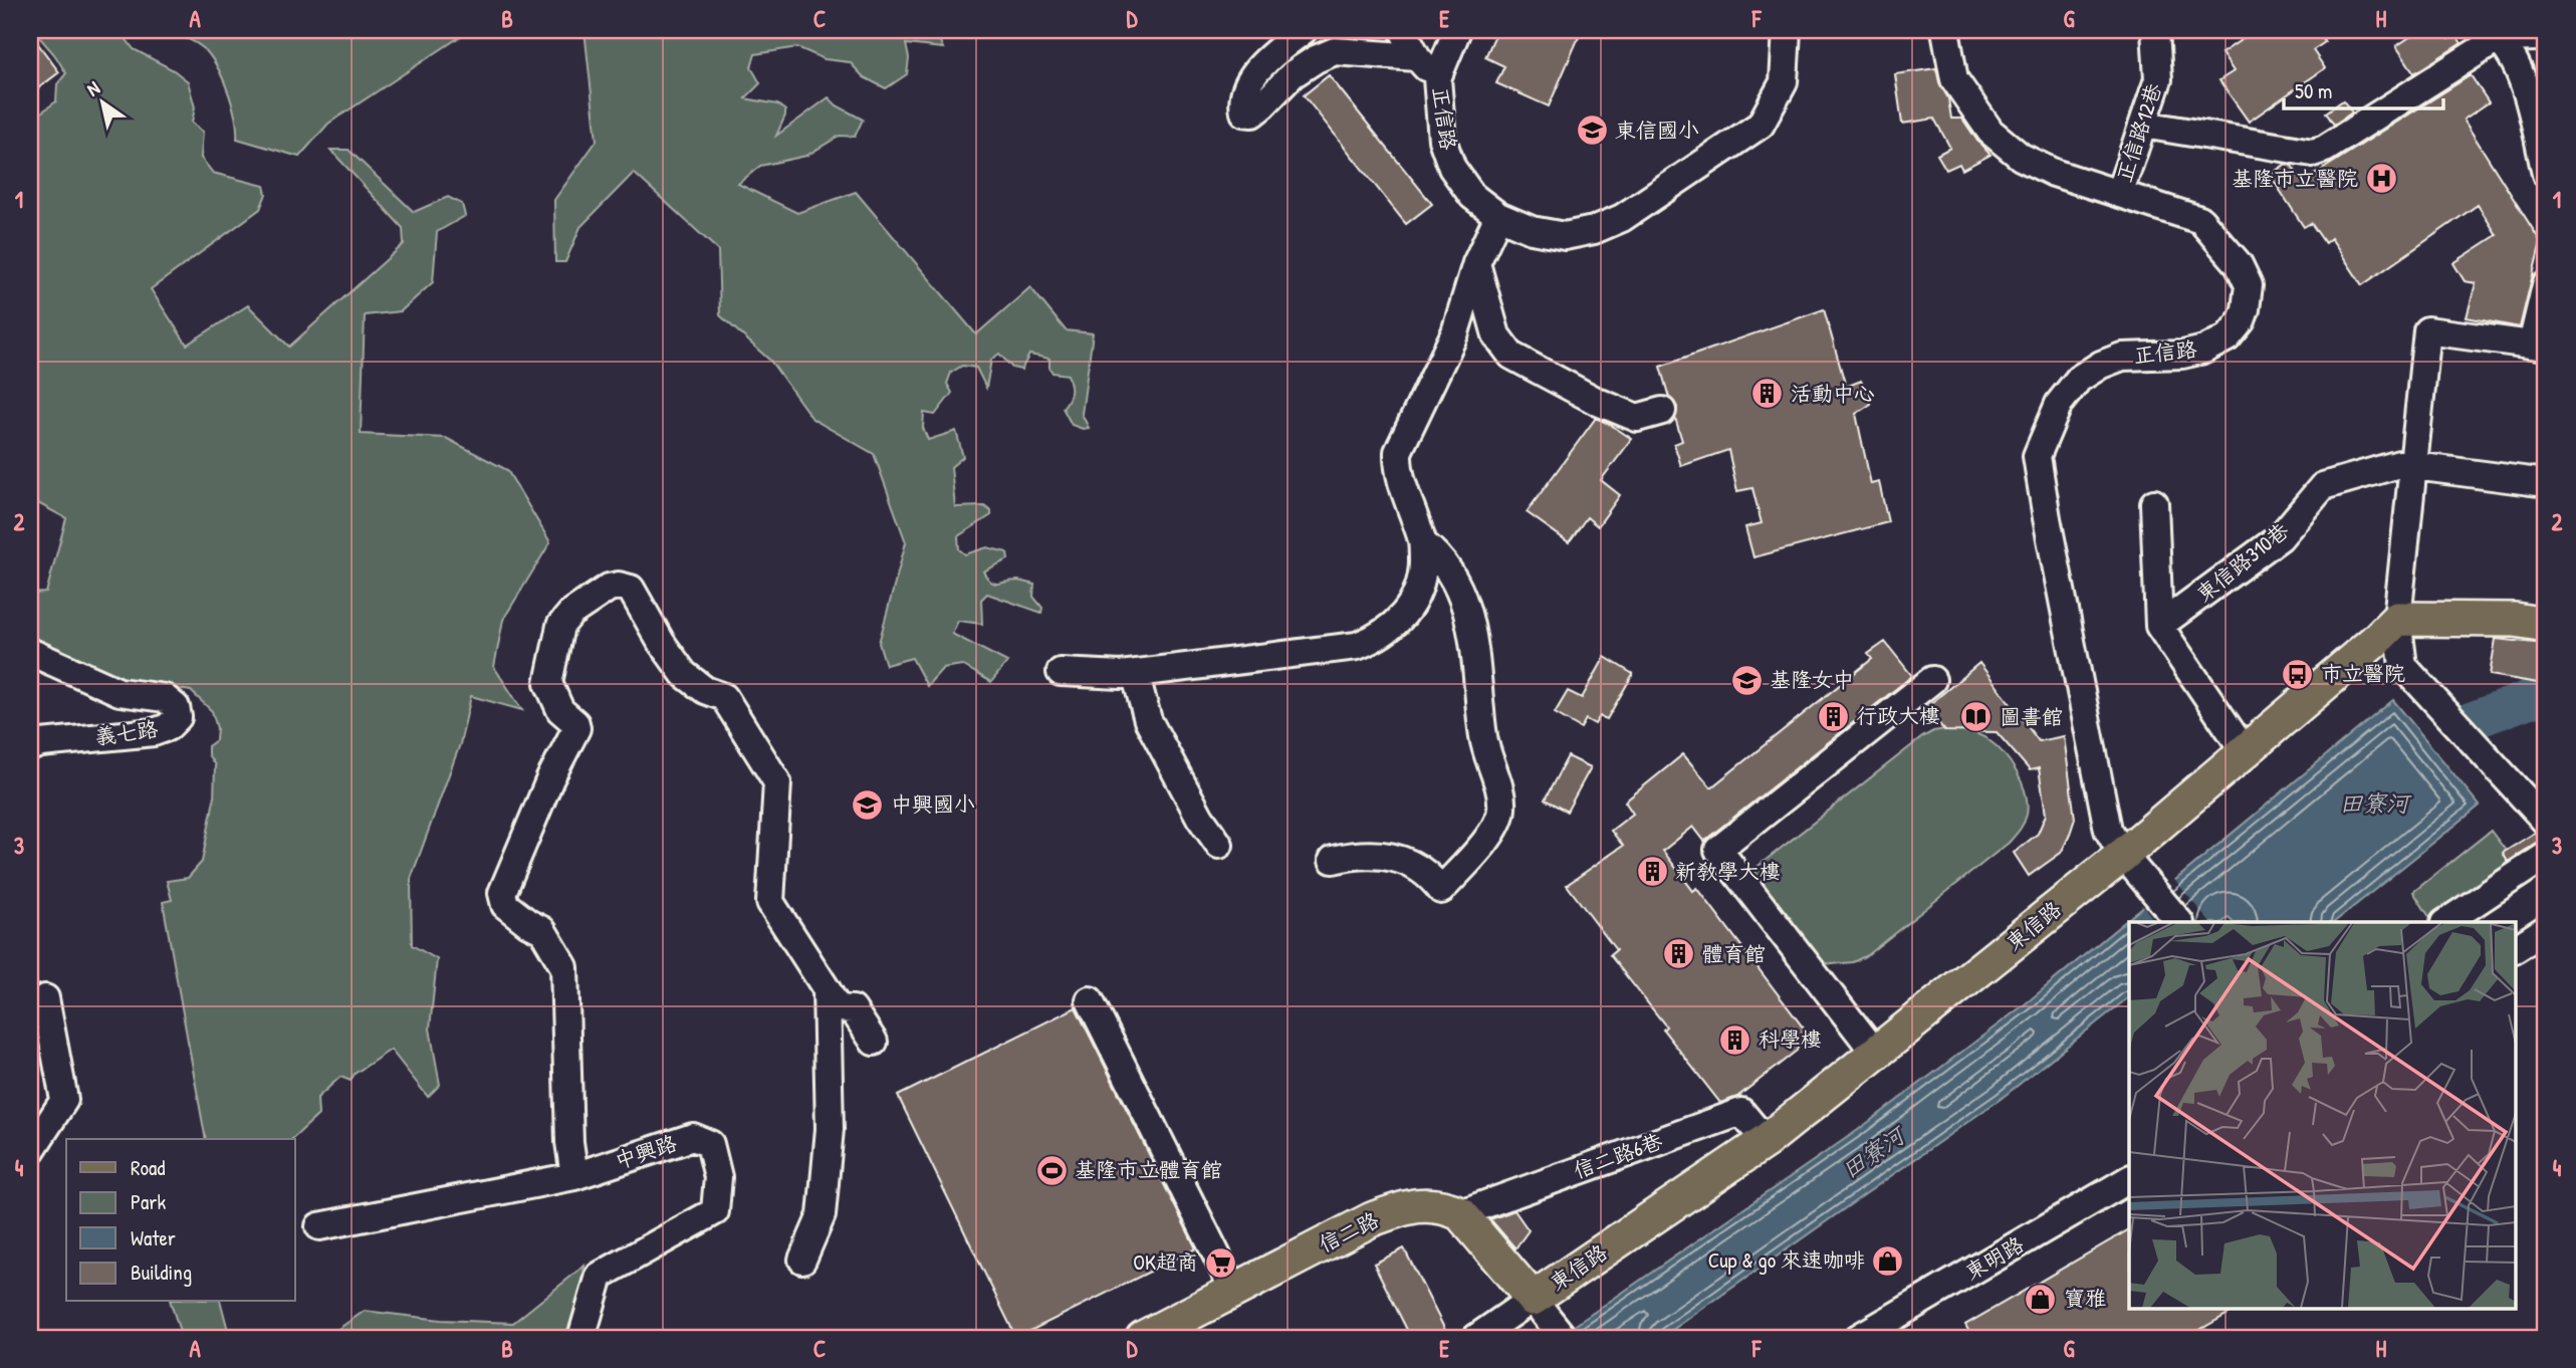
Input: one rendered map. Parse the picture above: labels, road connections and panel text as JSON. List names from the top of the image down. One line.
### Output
{"streets":{"main road":["東信路","信二路"],"street":["正信路","正信路12巷","東信路310巷","義七路","中興路","信二路6巷","東明路"]},"crossings":[["正信路","正信路12巷"],["正信路","東信路"],["東信路","信二路6巷"],["信二路6巷","信二路"]],"water":["田寮河"],"places":{"school or university":["東信國小","基隆女中","中興國小"],"hospital":["基隆市立醫院"],"building":["活動中心","行政大樓","新教學大樓","體育館","科學樓"],"bus stop":["市立醫院"],"library":["圖書館"],"sports":["基隆市立體育館"],"shop":["Cup & go 來速咖啡","寶雅"],"supermarket":["OK超商"]},"legend":["Road","Park","Water","Building"],"scale_bar":"50 m","north":"top left","grid":{"columns":["A","B","C","D","E","F","G","H"],"rows":["1","2","3","4"]}}
